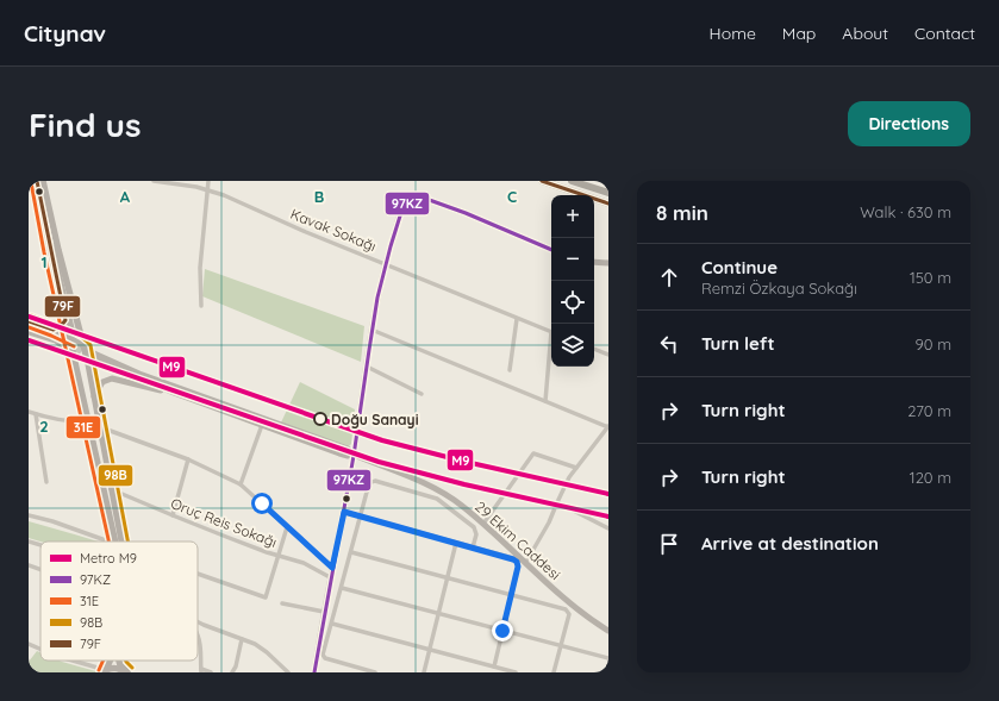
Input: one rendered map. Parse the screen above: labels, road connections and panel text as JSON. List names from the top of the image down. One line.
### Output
{"streets":{"main road":["29 Ekim Caddesi"],"street":["Kavak Sokağı","Oruç Reis Sokağı"]},"places":["Doğu Sanayi"],"lines":["transit line 79F","transit line 31E","transit line 97KZ","transit line 98B","metro line M9"],"legend":["Metro M9","97KZ","31E","98B","79F"],"page":{"header":"Citynav","nav":["Home","Map","About","Contact"],"buttons":"Directions","title":"Find us","heading":["8 min","Walk · 630 m"],"map_buttons":["+","−"],"list":[["Continue","Remzi Özkaya Sokağı","150 m"],["Turn left","90 m"],["Turn right","270 m"],["Turn right","120 m"],"Arrive at destination"]},"grid":{"columns":["A","B","C"],"rows":["1","2"]}}
